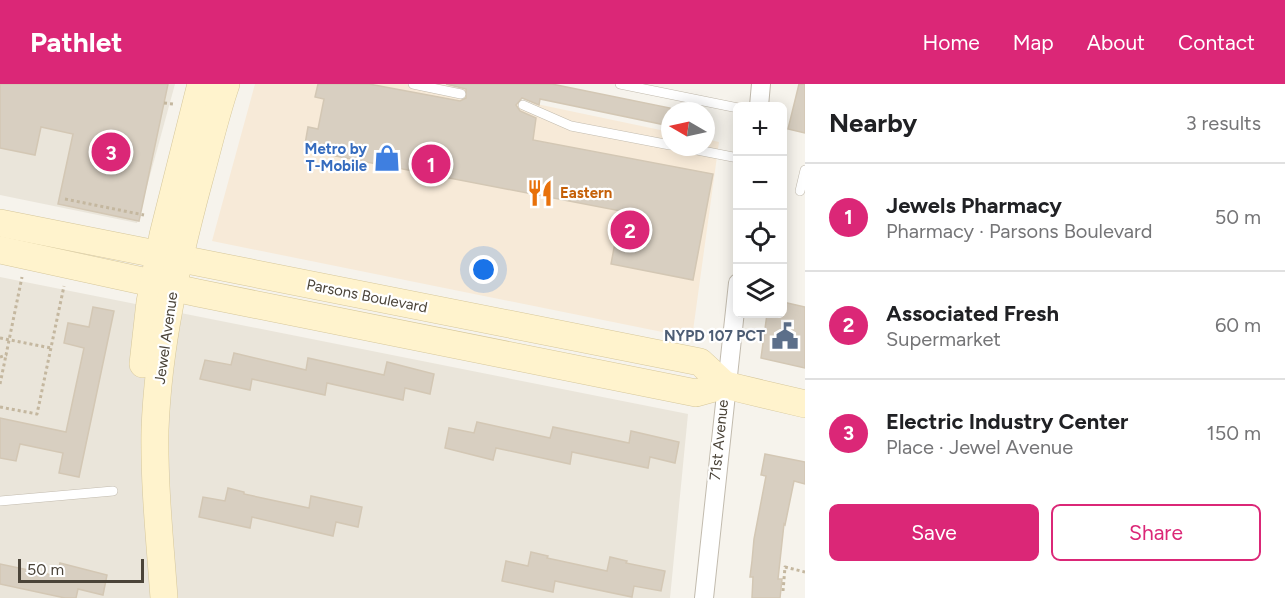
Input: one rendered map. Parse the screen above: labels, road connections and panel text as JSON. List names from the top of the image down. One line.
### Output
{"streets":{"street":["Parsons Boulevard","Jewel Avenue","71st Avenue"]},"crossings":[["Parsons Boulevard","Jewel Avenue"],["Parsons Boulevard","71st Avenue"]],"places":{"shop":["Metro by T-Mobile"],"restaurant":["Eastern"],"public building":["NYPD 107 PCT"]},"scale_bar":"50 m","north":"left","page":{"header":"Pathlet","nav":["Home","Map","About","Contact"],"heading":["Nearby","3 results"],"map_buttons":["+","−"],"pins":["3","1","2"],"list":[{"mark":"1","name":"Jewels Pharmacy","note":"Pharmacy · Parsons Boulevard","value":"50 m"},{"mark":"2","name":"Associated Fresh","note":"Supermarket","value":"60 m"},{"mark":"3","name":"Electric Industry Center","note":"Place · Jewel Avenue","value":"150 m"}],"buttons":["Save","Share"],"scale":"50 m"}}
